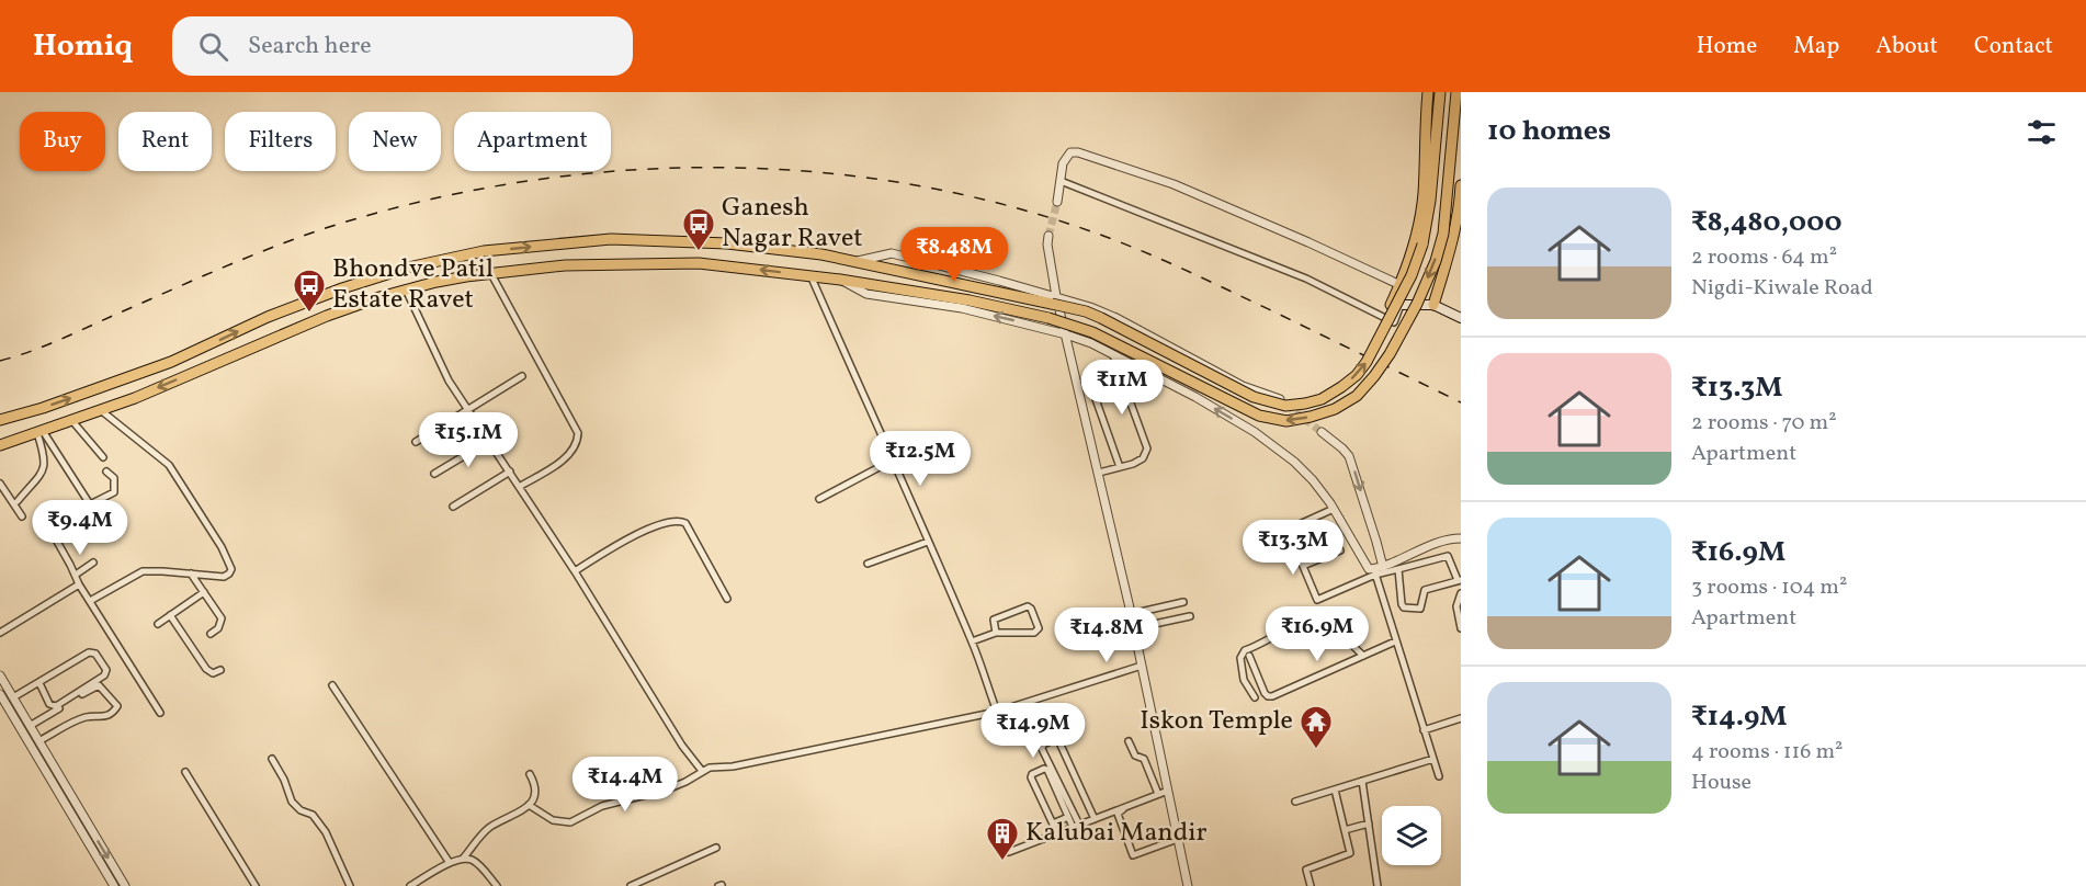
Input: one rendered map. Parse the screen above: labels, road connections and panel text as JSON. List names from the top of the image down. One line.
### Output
{"places":{"bus stop":["Ganesh Nagar Ravet","Bhondve Patil Estate Ravet"],"temple":["Iskon Temple"],"building":["Kalubai Mandir"]},"page":{"header":"Homiq","search":"Search here","nav":["Home","Map","About","Contact"],"heading":"10 homes","chip":["Buy","Rent","Filters","New","Apartment"],"list":[{"name":"₹8,480,000","note":"2 rooms · 64 m² · Nigdi-Kiwale Road"},{"name":"₹13.3M","note":"2 rooms · 70 m² · Apartment"},{"name":"₹16.9M","note":"3 rooms · 104 m² · Apartment"},{"name":"₹14.9M","note":"4 rooms · 116 m² · House"}],"price":["₹8.48M","₹11M","₹15.1M","₹12.5M","₹9.4M","₹13.3M","₹16.9M","₹14.8M","₹14.9M","₹14.4M"]}}
